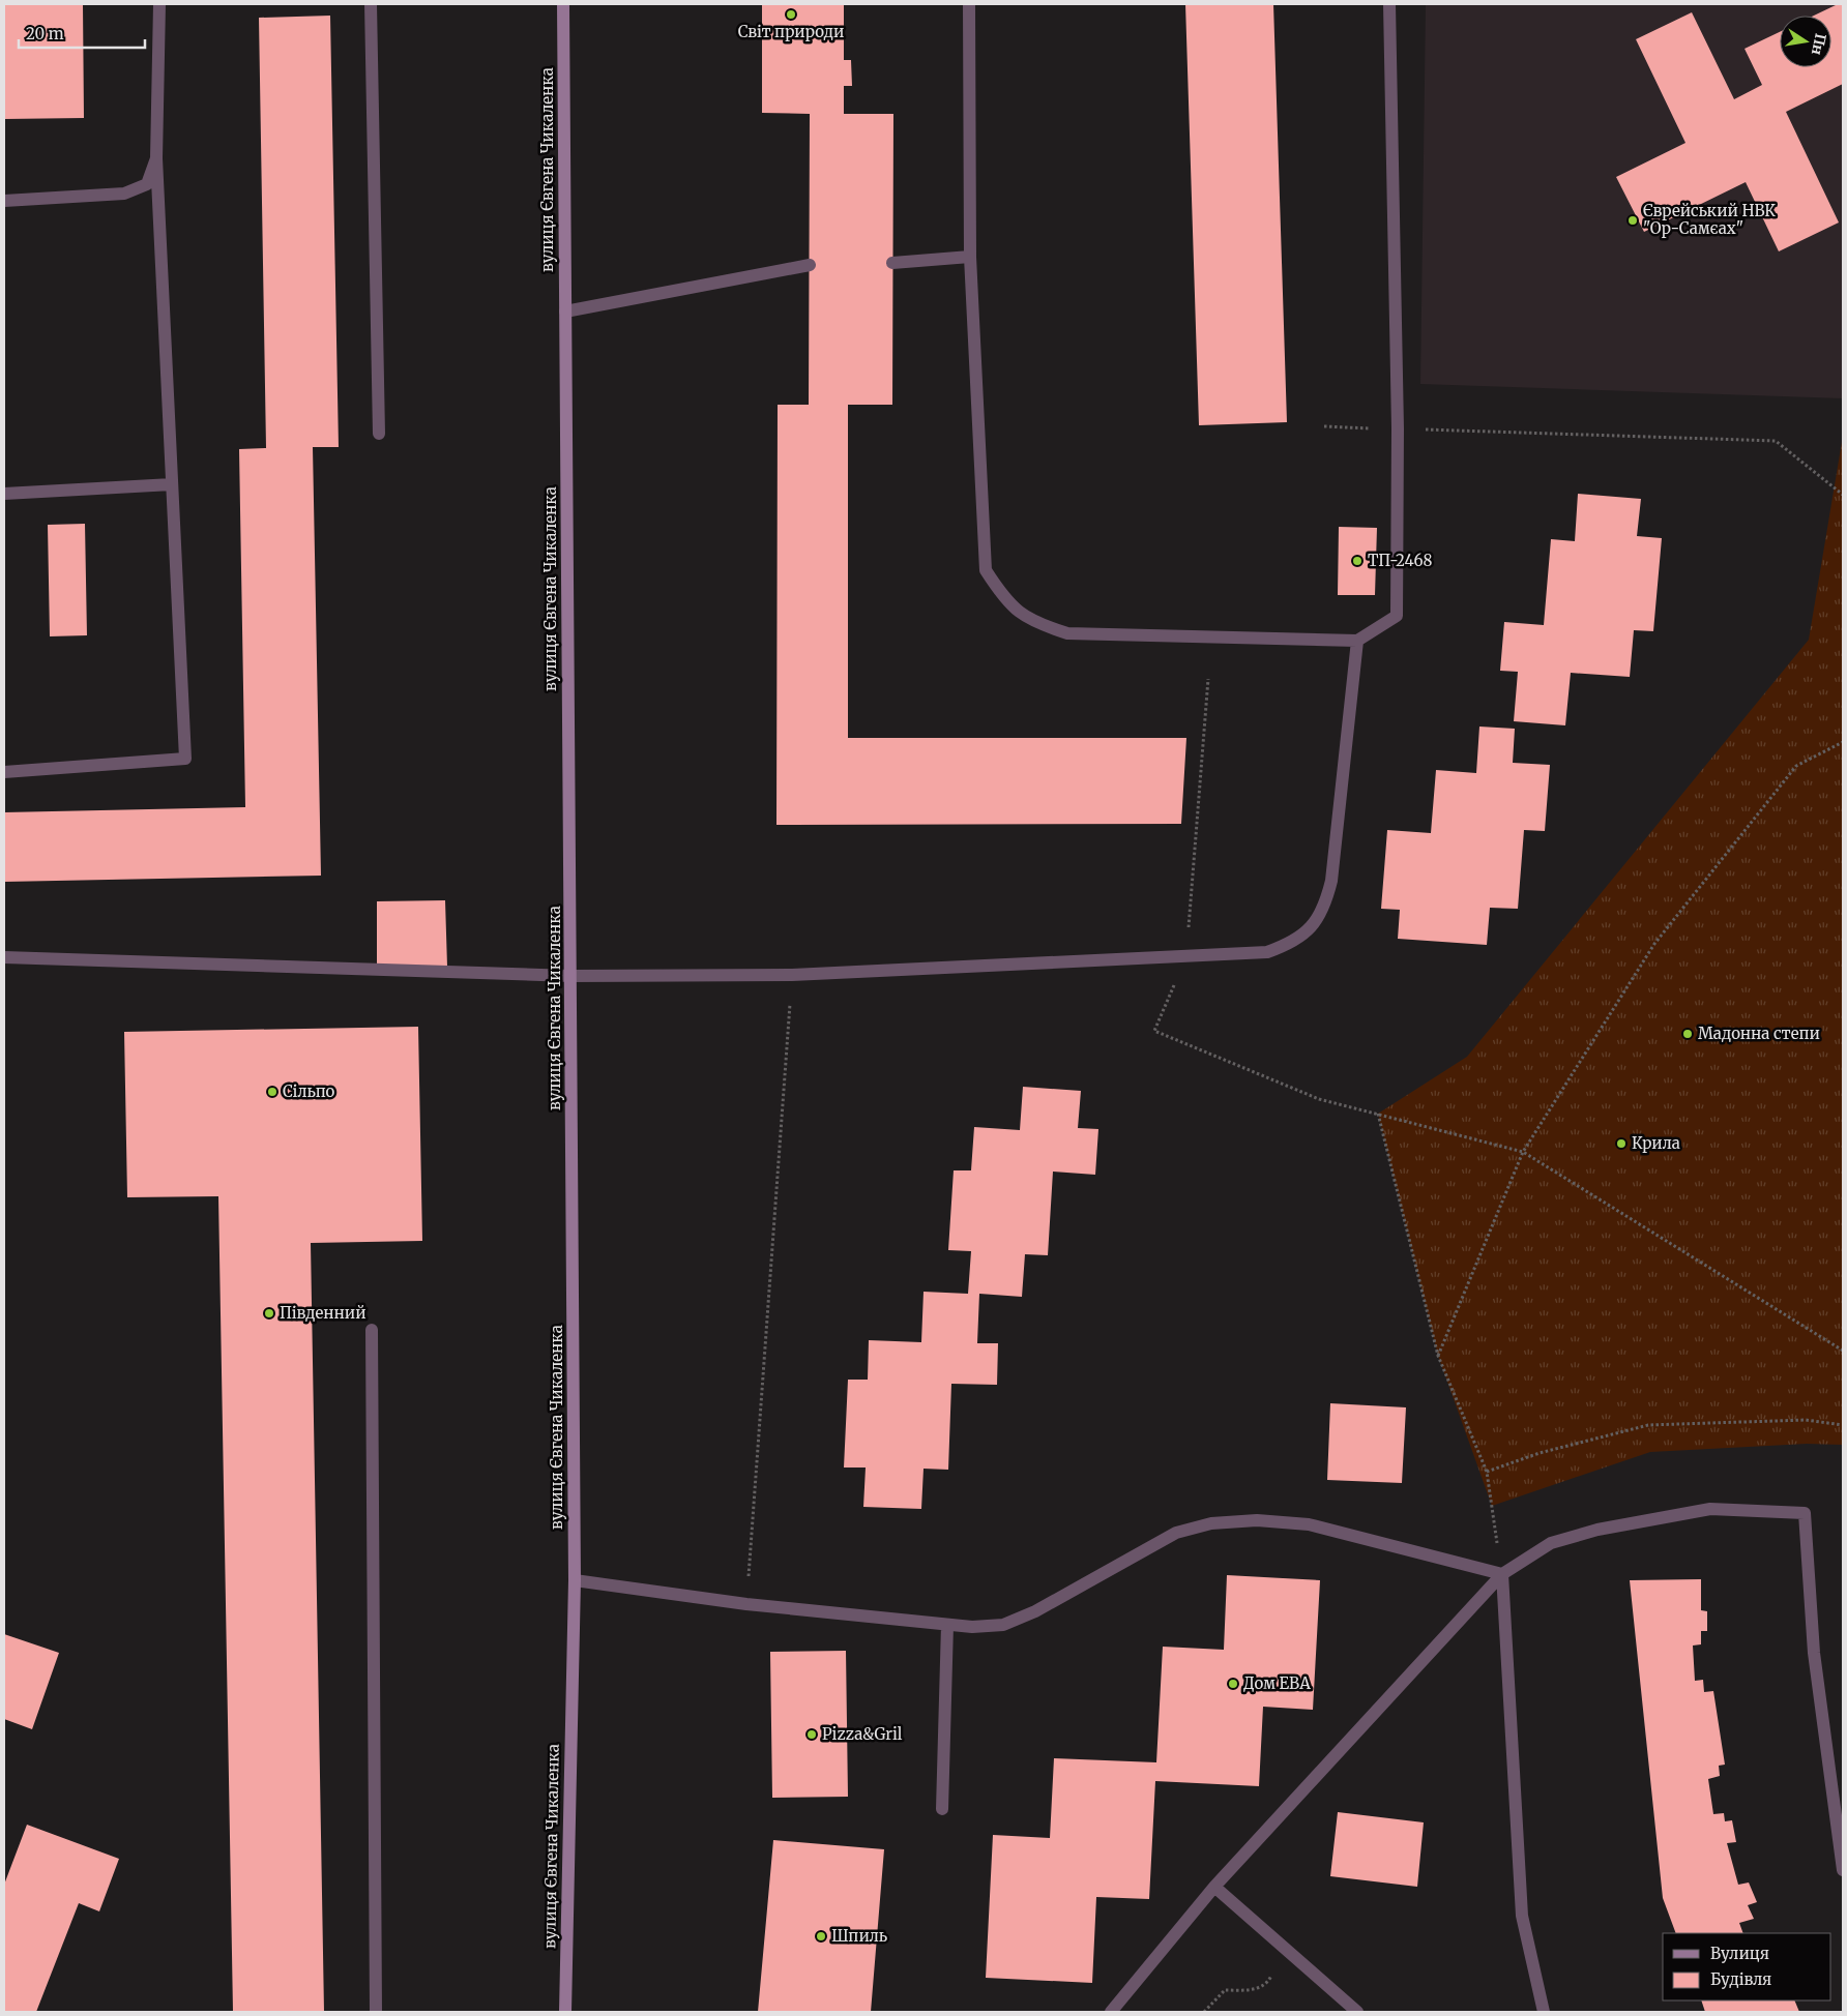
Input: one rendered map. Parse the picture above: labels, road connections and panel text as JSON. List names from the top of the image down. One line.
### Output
{"streets":{"main road":["вулиця Євгена Чикаленка"]},"places":["Світ природи","Єврейський НВК \"Ор-Самєах\"","ТП-2468","Мадонна степи","Сільпо","Крила","Південний","Дом ЕВА","Pizza&Gril","Шпиль"],"legend":["Вулиця","Будівля"],"scale_bar":"20 m","north":"right"}
